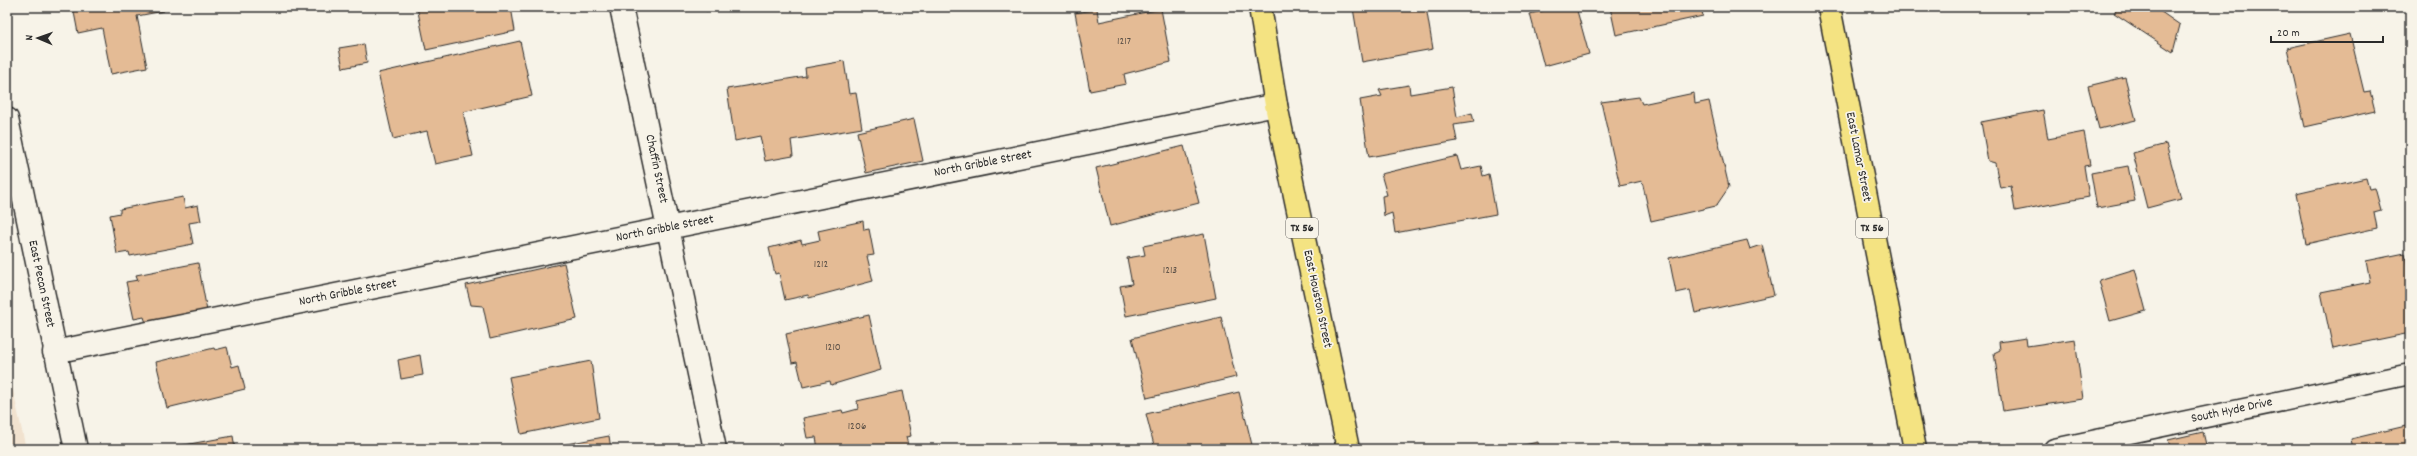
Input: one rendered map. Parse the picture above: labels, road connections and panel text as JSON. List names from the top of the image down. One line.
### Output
{"streets":{"main road":["East Lamar Street","TX 56","East Houston Street"],"street":["North Gribble Street","Chaffin Street","East Pecan Street"],"lane":["South Hyde Drive"]},"crossings":[["North Gribble Street","Chaffin Street"],["North Gribble Street","East Pecan Street"],["North Gribble Street","East Houston Street"]],"house_numbers":["1217","1212","1213","1210","1206"],"scale_bar":"20 m","north":"left"}
